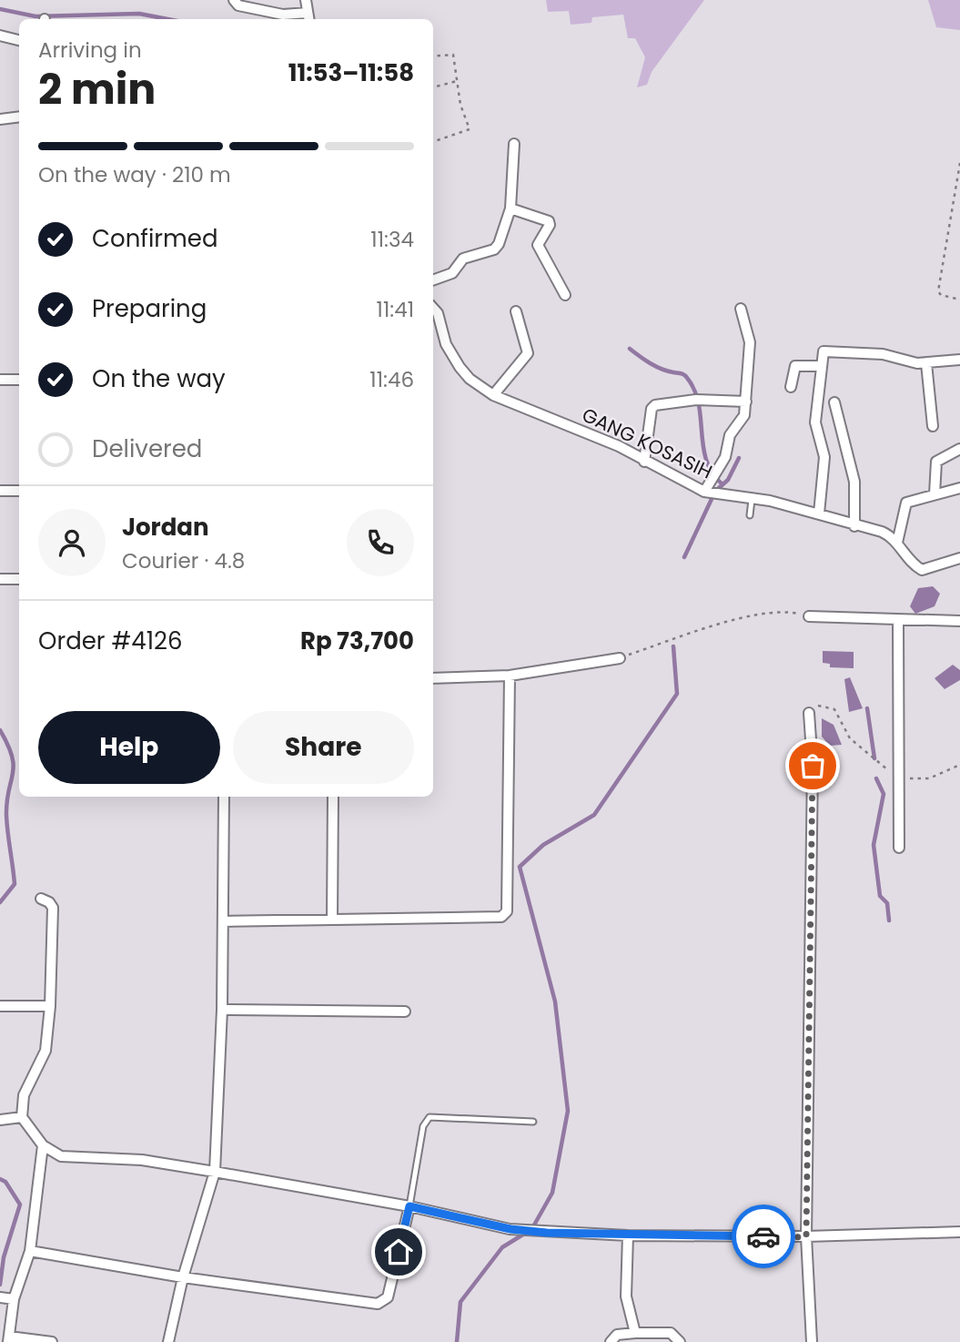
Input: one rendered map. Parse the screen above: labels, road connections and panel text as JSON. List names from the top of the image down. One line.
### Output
{"streets":{"street":["GANG KOSASIH"]},"page":{"heading":["2 min","Arriving in","11:53–11:58"],"panel":["Jordan","Courier · 4.8","Order #4126","Rp 73,700"],"bar":"On the way · 210 m","list":[["Confirmed","11:34"],["Preparing","11:41"],["On the way","11:46"],"Delivered"],"buttons":["Help","Share"]}}
